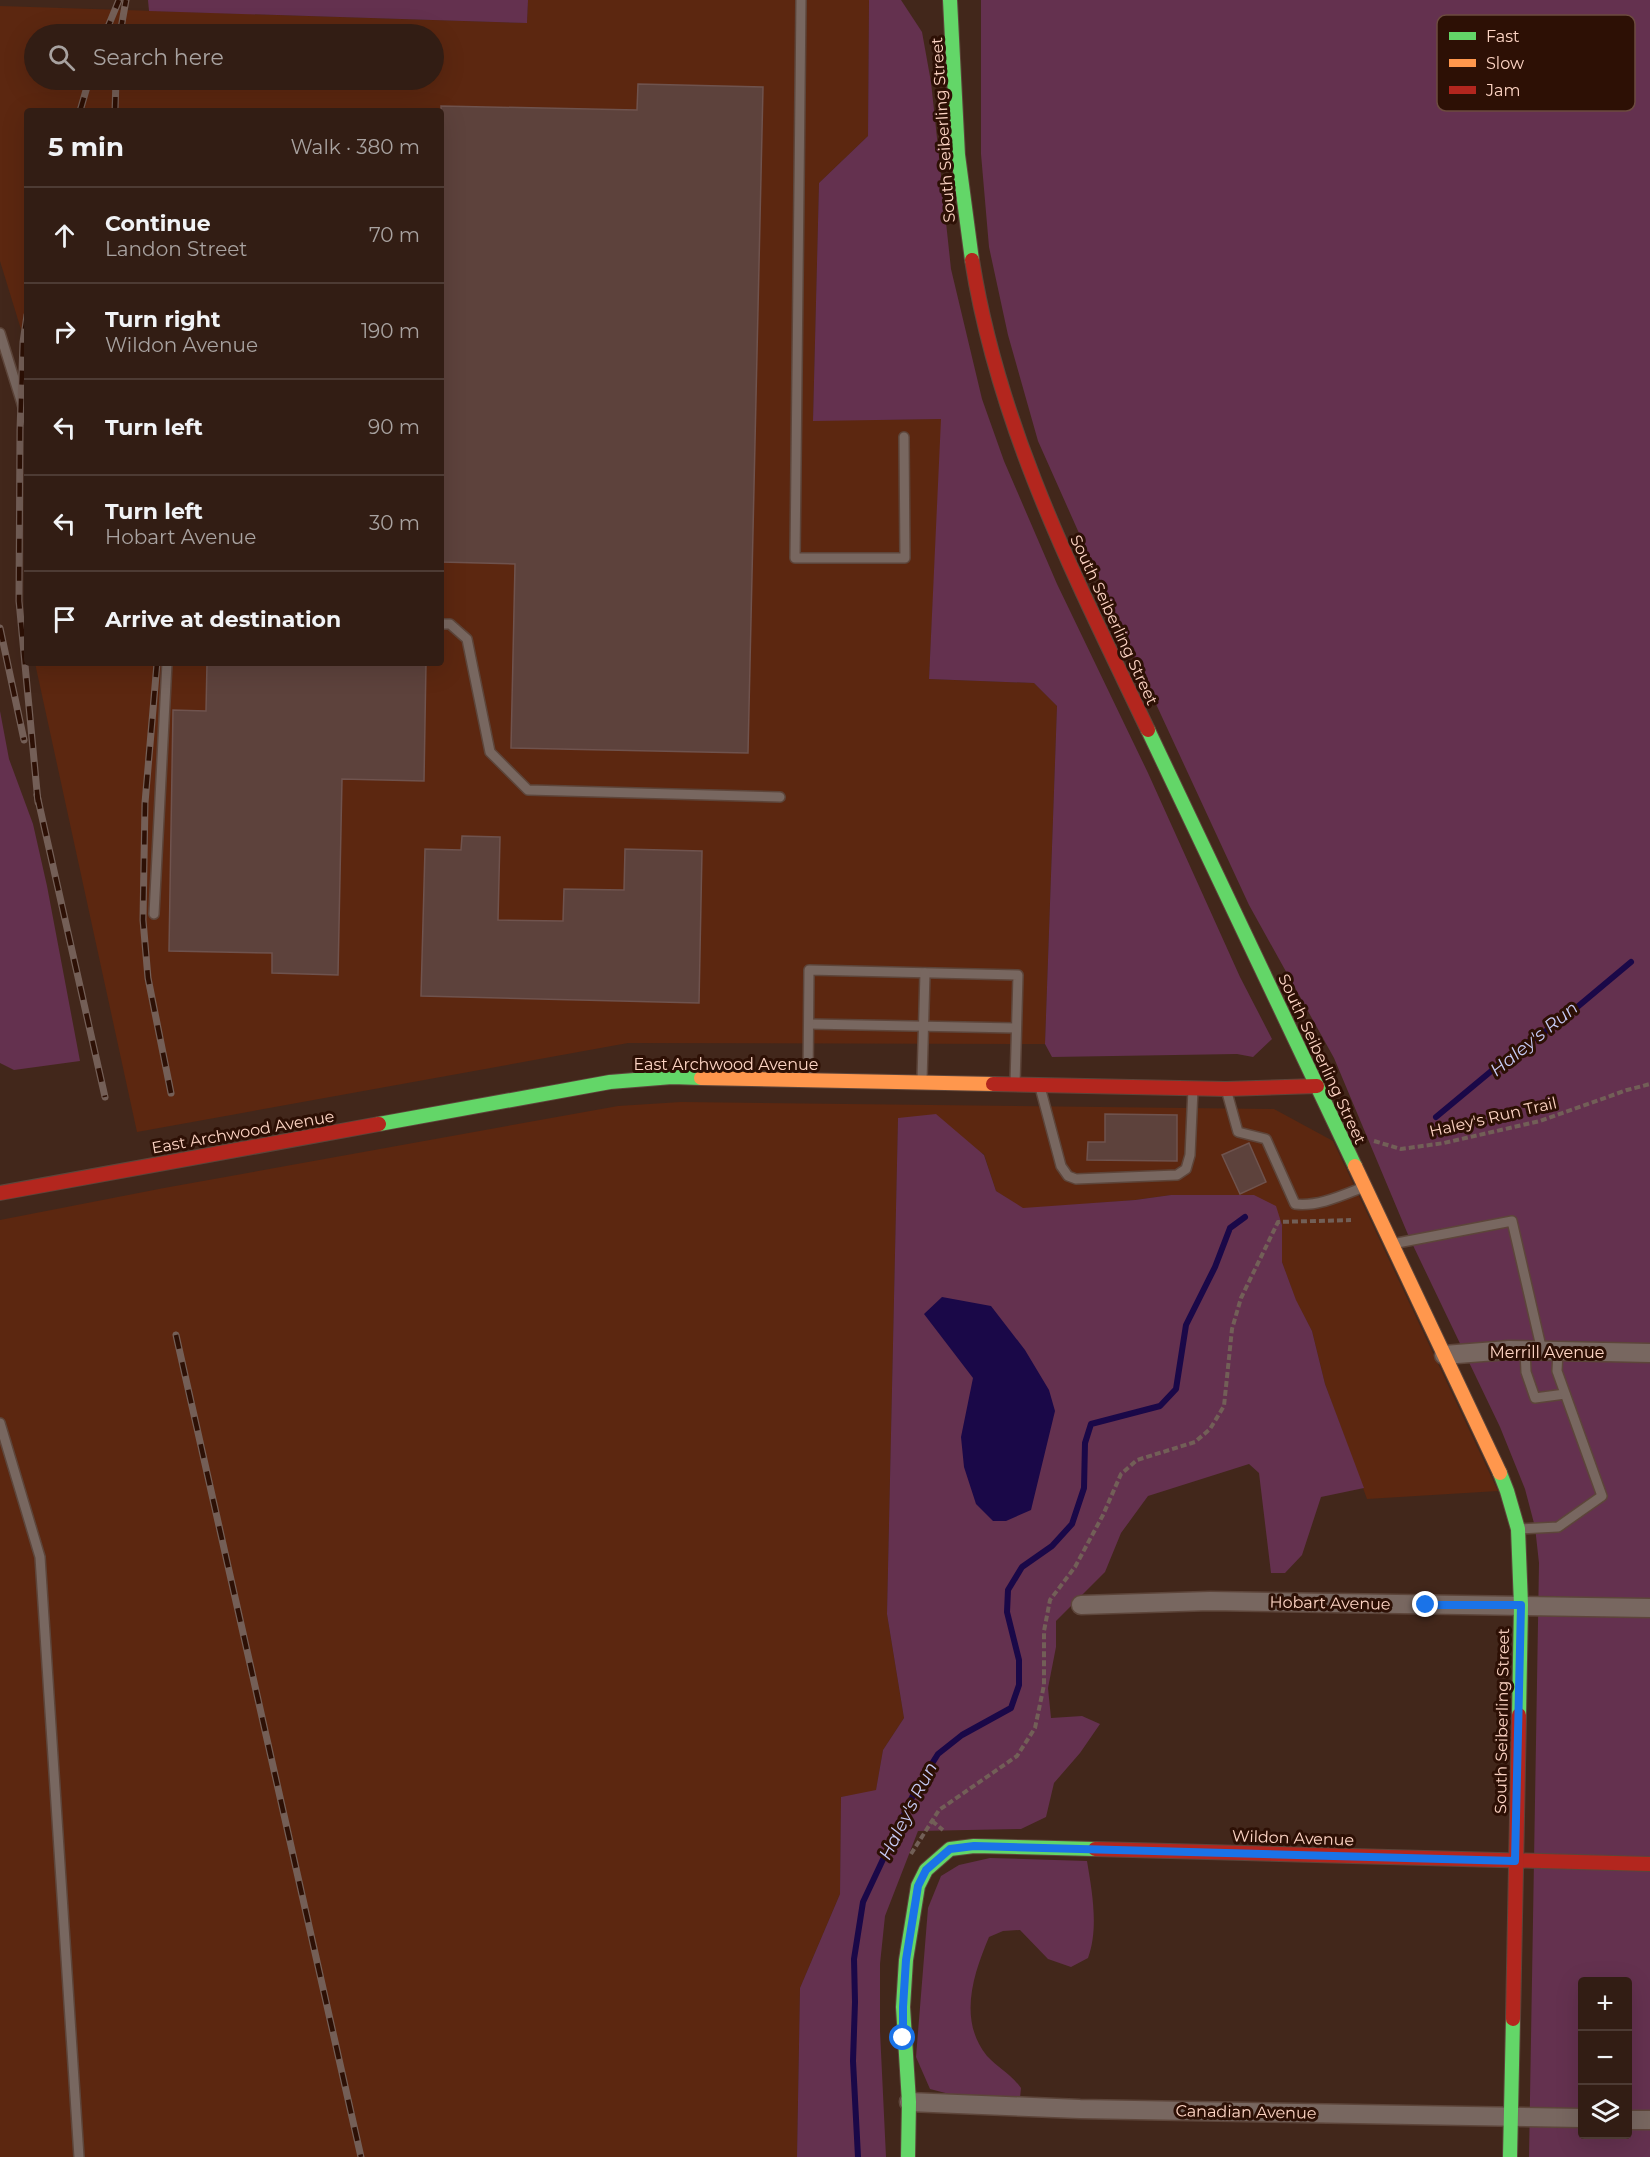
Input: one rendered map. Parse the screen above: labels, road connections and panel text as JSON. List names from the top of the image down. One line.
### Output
{"streets":{"main road":["South Seiberling Street","East Archwood Avenue","Wildon Avenue"],"street":["Merrill Avenue","Hobart Avenue","Canadian Avenue"],"path":["Haley's Run Trail"]},"crossings":[["South Seiberling Street","East Archwood Avenue"],["South Seiberling Street","Merrill Avenue"],["South Seiberling Street","Hobart Avenue"],["South Seiberling Street","Wildon Avenue"],["South Seiberling Street","Canadian Avenue"],["Wildon Avenue","Canadian Avenue"]],"water":["Haley's Run"],"legend":["Fast","Slow","Jam"],"page":{"search":"Search here","heading":["5 min","Walk · 380 m"],"list":[["Continue","Landon Street","70 m"],["Turn right","Wildon Avenue","190 m"],["Turn left","90 m"],["Turn left","Hobart Avenue","30 m"],"Arrive at destination"],"map_buttons":["+","−"]}}
